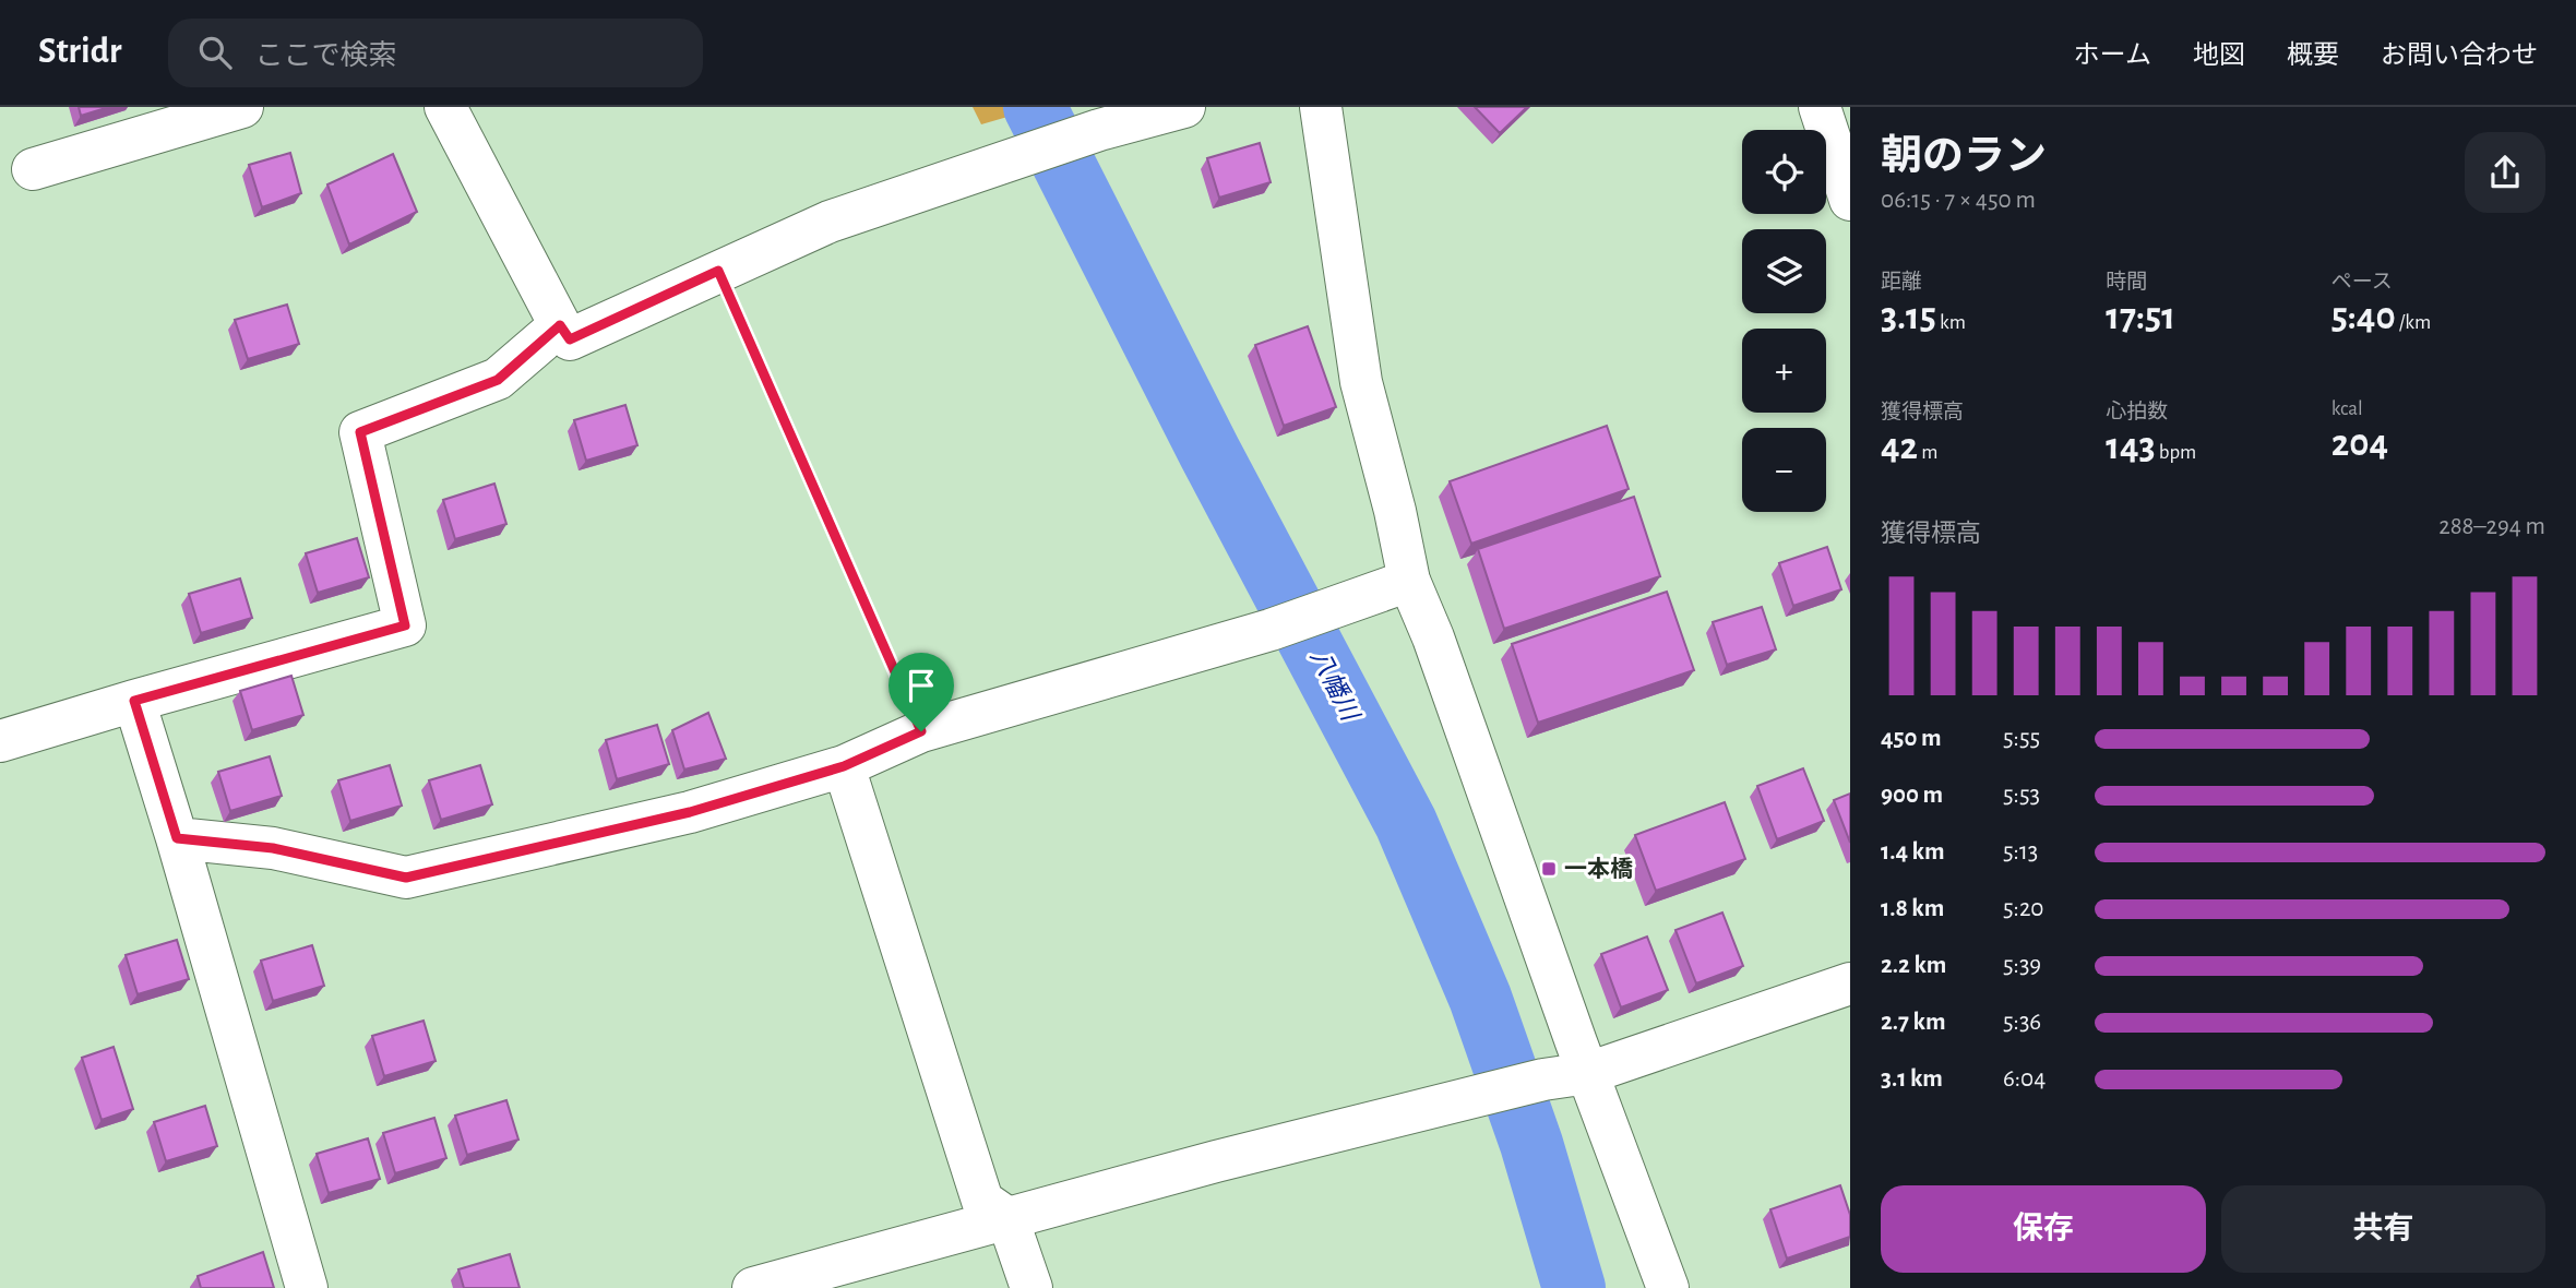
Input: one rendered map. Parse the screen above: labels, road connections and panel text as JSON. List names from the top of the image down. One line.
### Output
{"water":["八幡川"],"places":{"transit":["一本橋"]},"page":{"header":"Stridr","search":"ここで検索","nav":["ホーム","地図","概要","お問い合わせ"],"heading":["朝のラン","06:15 · 7 × 450 m"],"map_buttons":["+","−"],"stats":[["距離","3.15 km"],["時間","17:51"],["ペース","5:40 /km"],["獲得標高","42 m"],["心拍数","143 bpm"],["kcal","204"]],"chart":["獲得標高","288–294 m"],"list":[{"name":"450 m","note":"5:55"},{"name":"900 m","note":"5:53"},{"name":"1.4 km","note":"5:13"},{"name":"1.8 km","note":"5:20"},{"name":"2.2 km","note":"5:39"},{"name":"2.7 km","note":"5:36"},{"name":"3.1 km","note":"6:04"}],"buttons":["保存","共有"]}}
